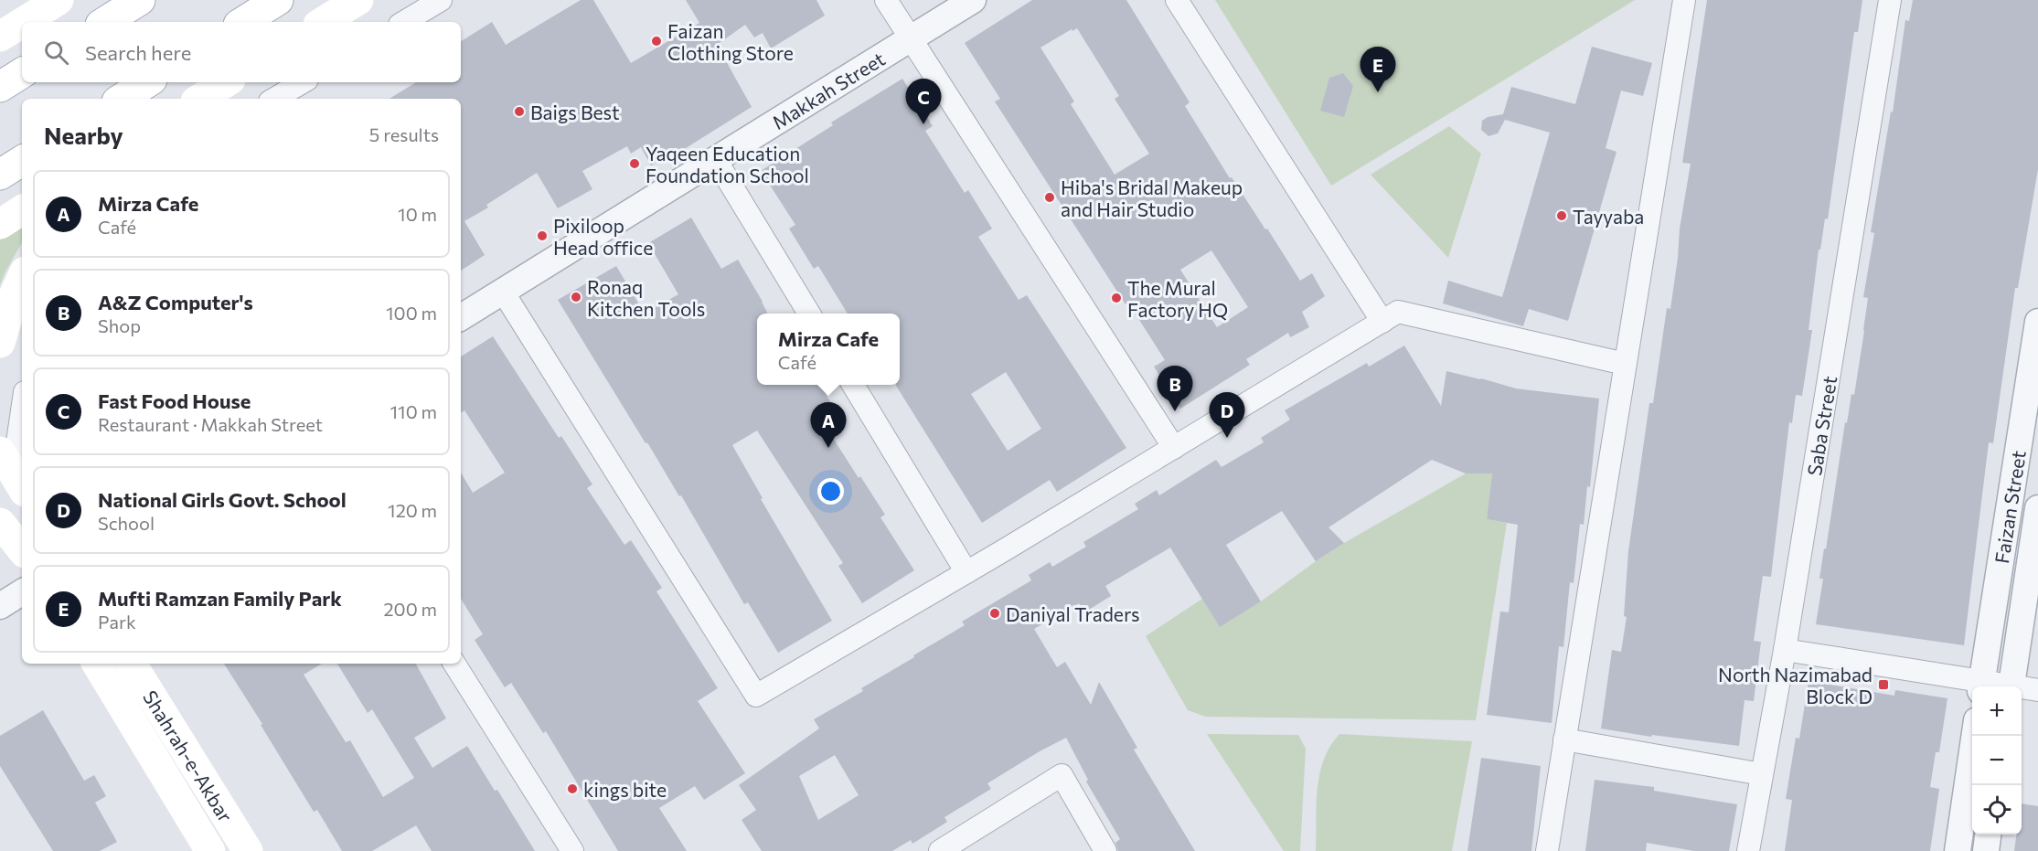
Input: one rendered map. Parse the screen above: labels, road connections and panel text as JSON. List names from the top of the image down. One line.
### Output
{"streets":{"main road":["Shahrah-e-Akbar"],"street":["Makkah Street","Saba Street","Faizan Street"]},"places":{"other":["Faizan Clothing Store","Baigs Best","Yaqeen Education Foundation School","Hiba's Bridal Makeup and Hair Studio","Tayyaba","Pixiloop Head office","Ronaq Kitchen Tools","The Mural Factory HQ","Daniyal Traders","kings bite"],"transit":["North Nazimabad Block D"]},"page":{"search":"Search here","pins":["E","C","B","D","A"],"heading":["Nearby","5 results"],"list":[{"mark":"A","name":"Mirza Cafe","note":"Café","value":"10 m"},{"mark":"B","name":"A&Z Computer's","note":"Shop","value":"100 m"},{"mark":"C","name":"Fast Food House","note":"Restaurant · Makkah Street","value":"110 m"},{"mark":"D","name":"National Girls Govt. School","note":"School","value":"120 m"},{"mark":"E","name":"Mufti Ramzan Family Park","note":"Park","value":"200 m"}],"popup":["Mirza Cafe","Café"],"map_buttons":["+","−"]}}
